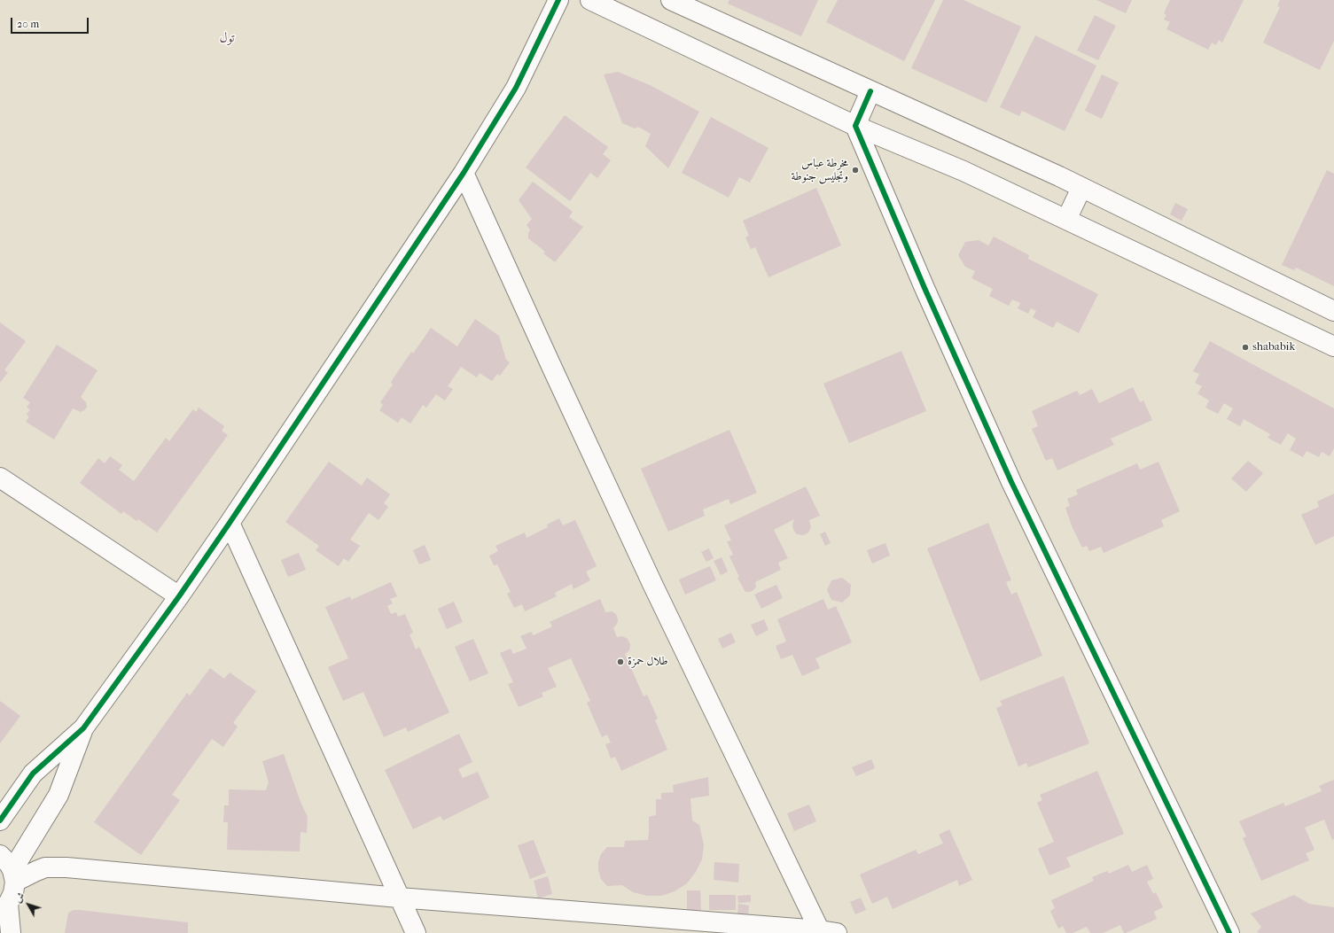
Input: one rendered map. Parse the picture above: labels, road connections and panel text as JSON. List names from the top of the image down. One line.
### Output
{"districts":["تول"],"places":["مخرطة عباس وتجليس جنوطة","shababik","طلال حمزة"],"scale_bar":"20 m","north":"top left"}
